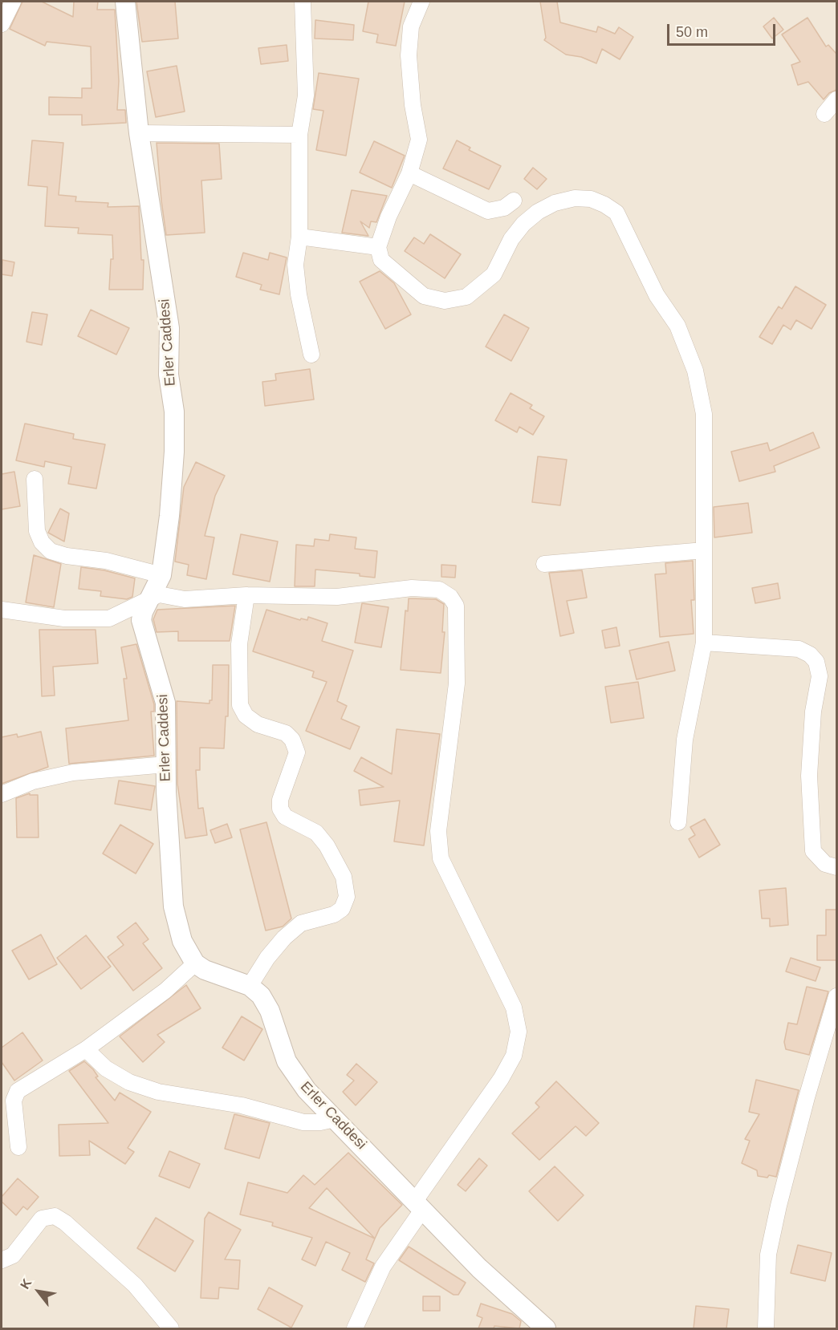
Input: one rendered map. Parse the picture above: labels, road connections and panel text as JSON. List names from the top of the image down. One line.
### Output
{"streets":{"street":["Erler Caddesi"]},"scale_bar":"50 m","north":"top left"}
